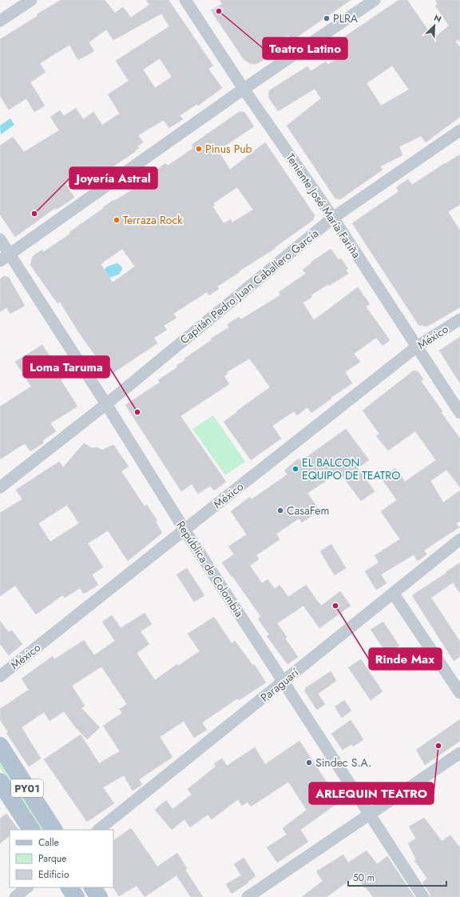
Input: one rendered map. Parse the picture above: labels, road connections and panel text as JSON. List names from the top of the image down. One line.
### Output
{"streets":{"main road":["PY01"],"street":["Teniente José María Fariña","Capitán Pedro Juan Caballero García","México","República de Colombia","Paraguarí"]},"crossings":[["Teniente José María Fariña","Capitán Pedro Juan Caballero García"],["Teniente José María Fariña","México"],["Capitán Pedro Juan Caballero García","República de Colombia"],["México","República de Colombia"],["República de Colombia","Paraguarí"]],"places":["Teatro Latino","PLRA","Pinus Pub","Joyería Astral","Terraza Rock","Loma Taruma","EL BALCON EQUIPO DE TEATRO","CasaFem","Rinde Max","ARLEQUIN TEATRO","Sindec S.A."],"legend":["Calle","Parque","Edificio"],"scale_bar":"50 m","north":"top right"}
